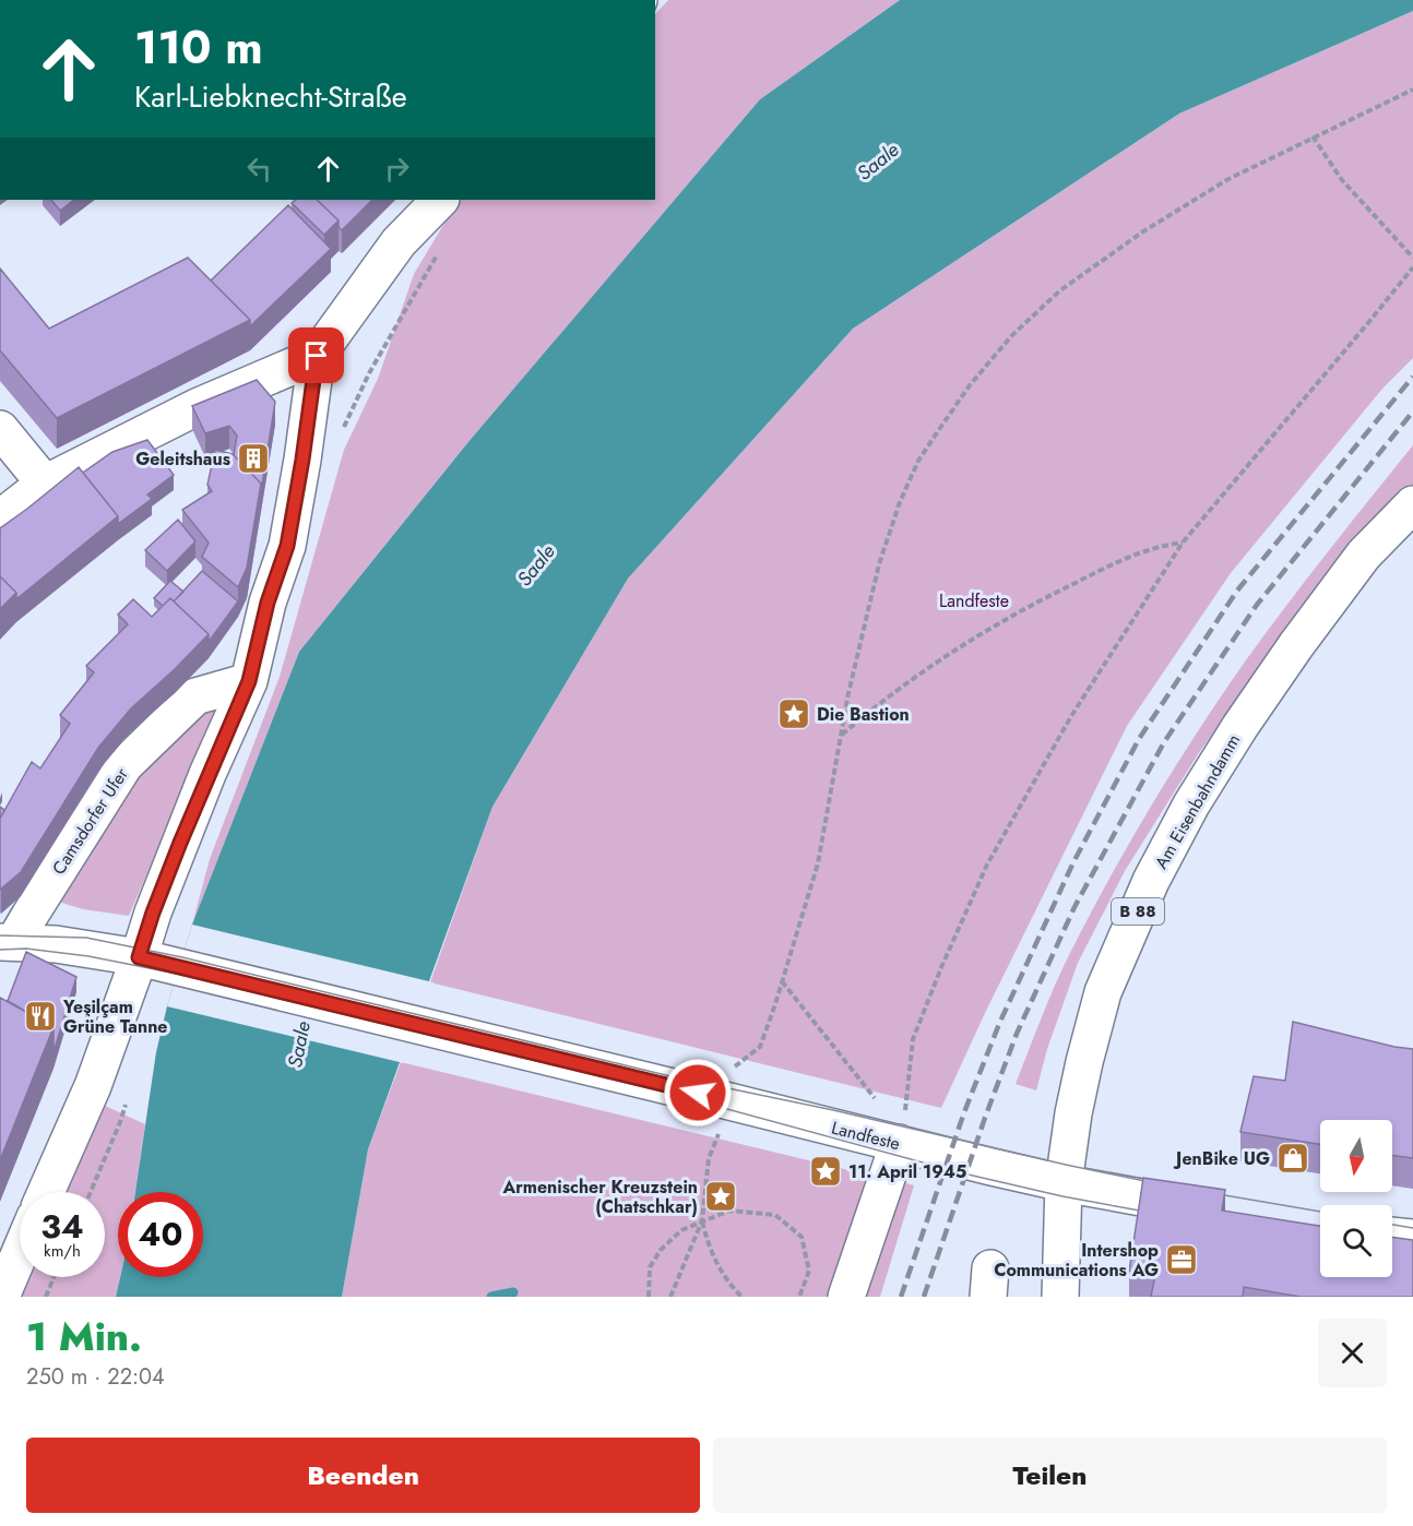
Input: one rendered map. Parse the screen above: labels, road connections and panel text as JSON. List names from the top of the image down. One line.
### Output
{"streets":{"street":["Am Eisenbahndamm","Camsdorfer Ufer","B 88","Landfeste"]},"crossings":[["Am Eisenbahndamm","B 88"],["Am Eisenbahndamm","Landfeste"],["Camsdorfer Ufer","Landfeste"],["B 88","Landfeste"]],"water":["Saale"],"parks":["Landfeste"],"places":{"building":["Geleitshaus"],"place":["Die Bastion","11. April 1945","Armenischer Kreuzstein (Chatschkar)"],"restaurant":["Yeşilçam Grüne Tanne"],"shop":["JenBike UG"],"office":["Intershop Communications AG"]},"north":"bottom","page":{"turn":["110 m","Karl-Liebknecht-Straße"],"speed":"34 km/h","limit":"40","heading":["1 Min.","250 m · 22:04"],"buttons":["Beenden","Teilen"]}}
